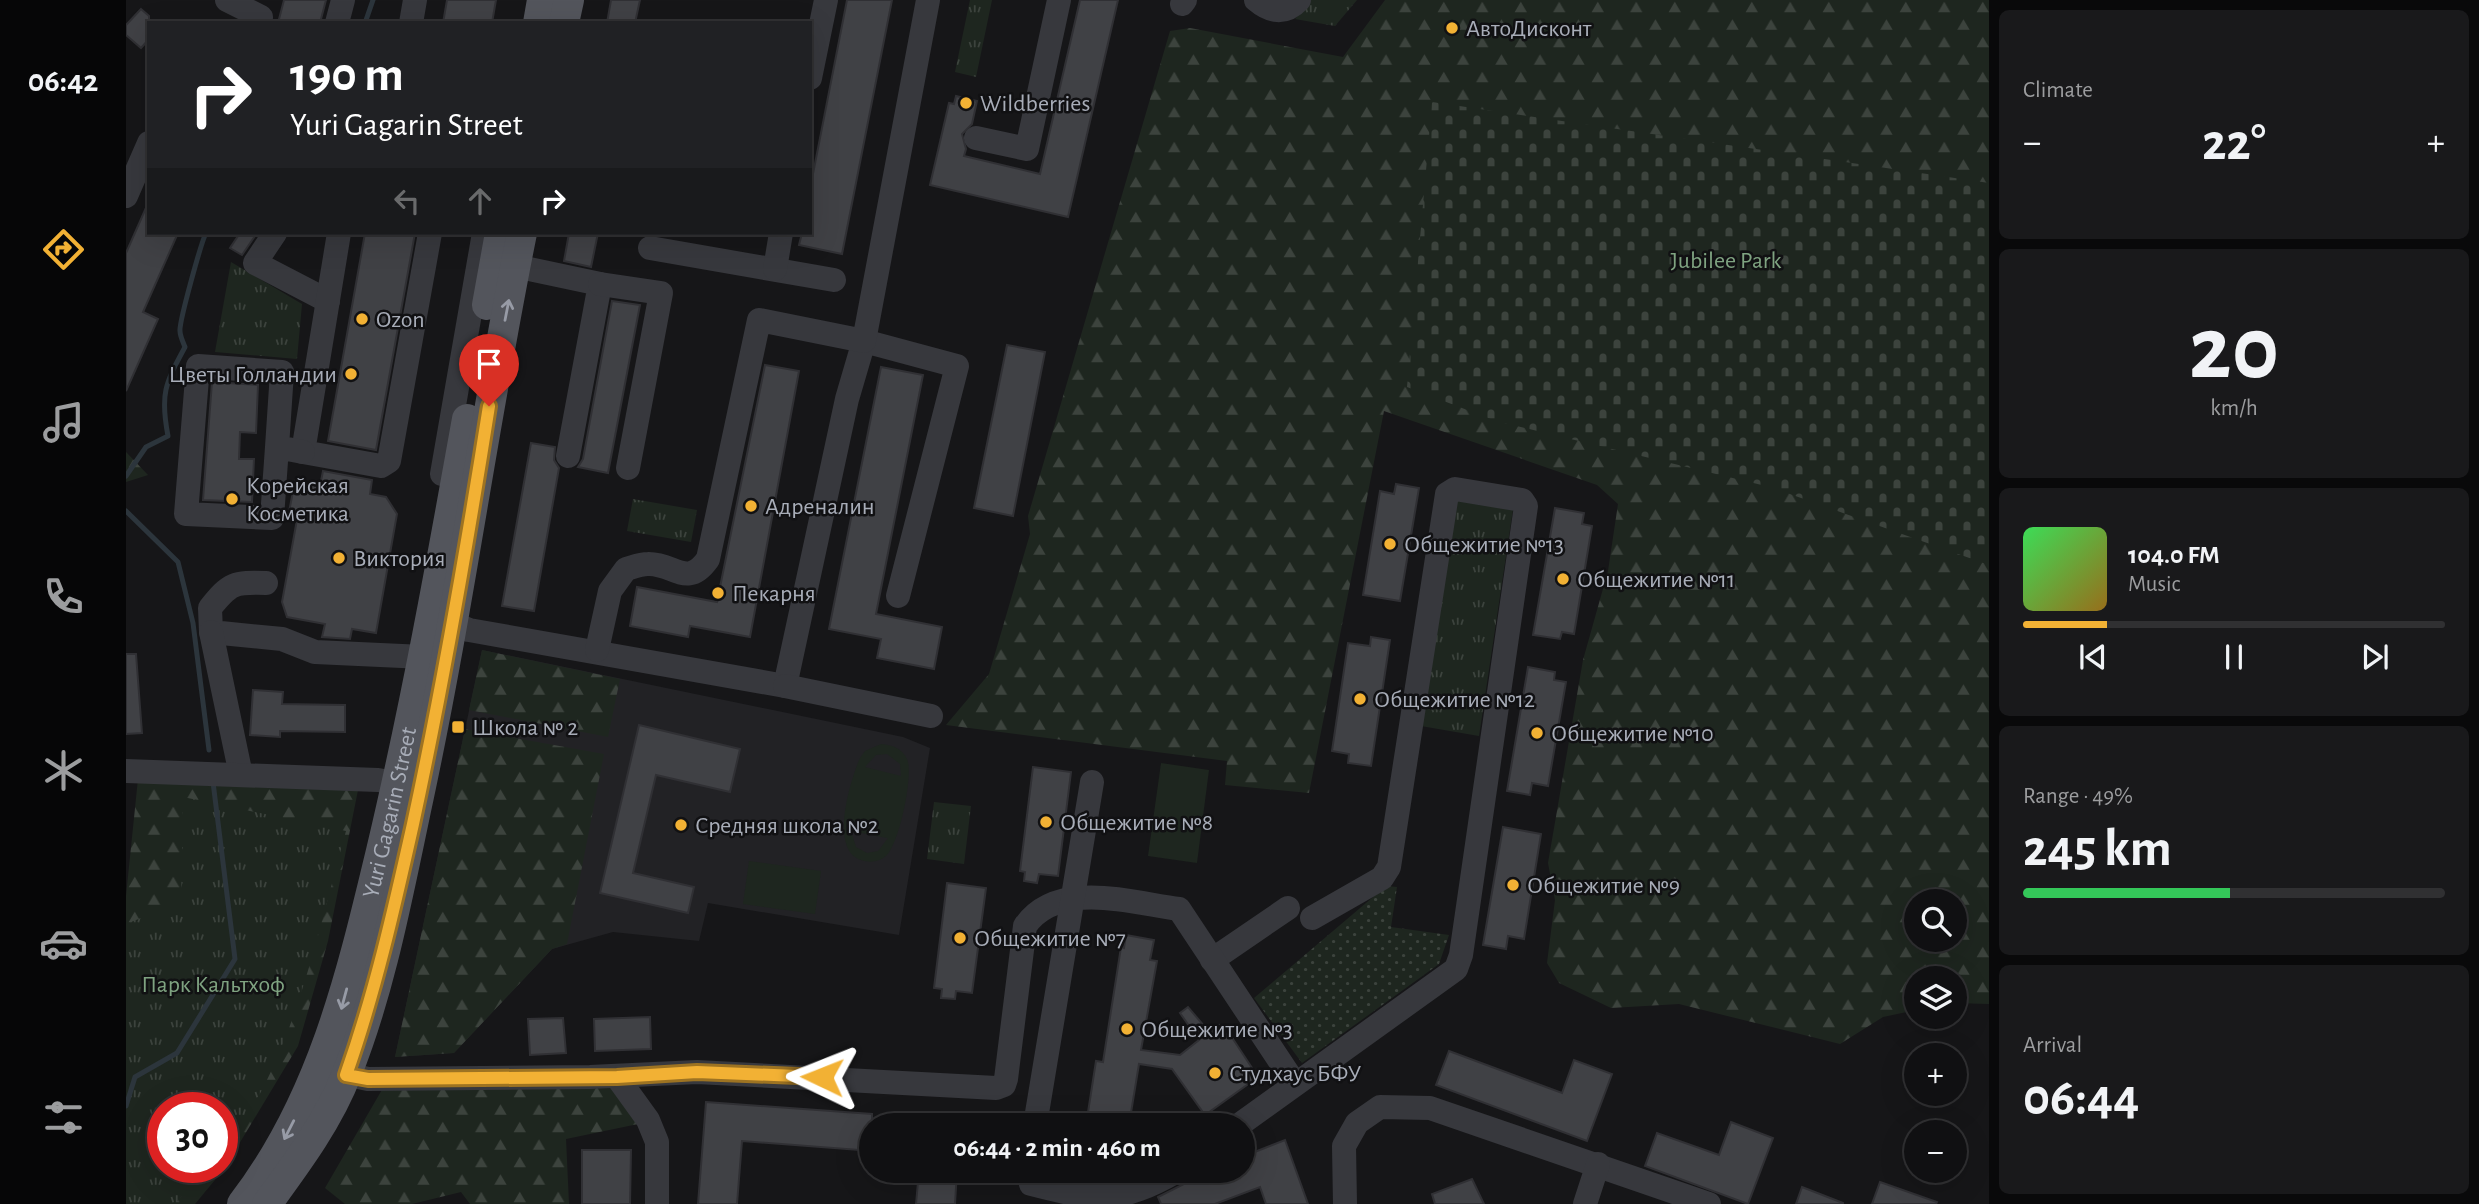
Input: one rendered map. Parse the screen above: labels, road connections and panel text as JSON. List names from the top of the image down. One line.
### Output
{"streets":{"main road":["Yuri Gagarin Street"]},"parks":["Jubilee Park","Парк Кальтхоф"],"places":{"other":["АвтоДисконт","Wildberries","Ozon","Цветы Голландии","Корейская Косметика","Адреналин","Общежитие №13","Виктория","Общежитие №11","Пекарня","Общежитие №12","Общежитие №10","Общежитие №8","Средняя школа №2","Общежитие №9","Общежитие №7","Общежитие №3","Студхаус БФУ"],"transit":["Школа № 2"]},"page":{"tabs":"06:42","tile":["Climate",["20","km/h"],["Range · 49%","245 km"],["Arrival","06:44"]],"turn":["190 m","Yuri Gagarin Street"],"heat":["−","22°","+"],"song":["104.0 FM","Music"],"map_buttons":["+","−"],"limit":"30","trip":"06:44 · 2 min · 460 m"}}
